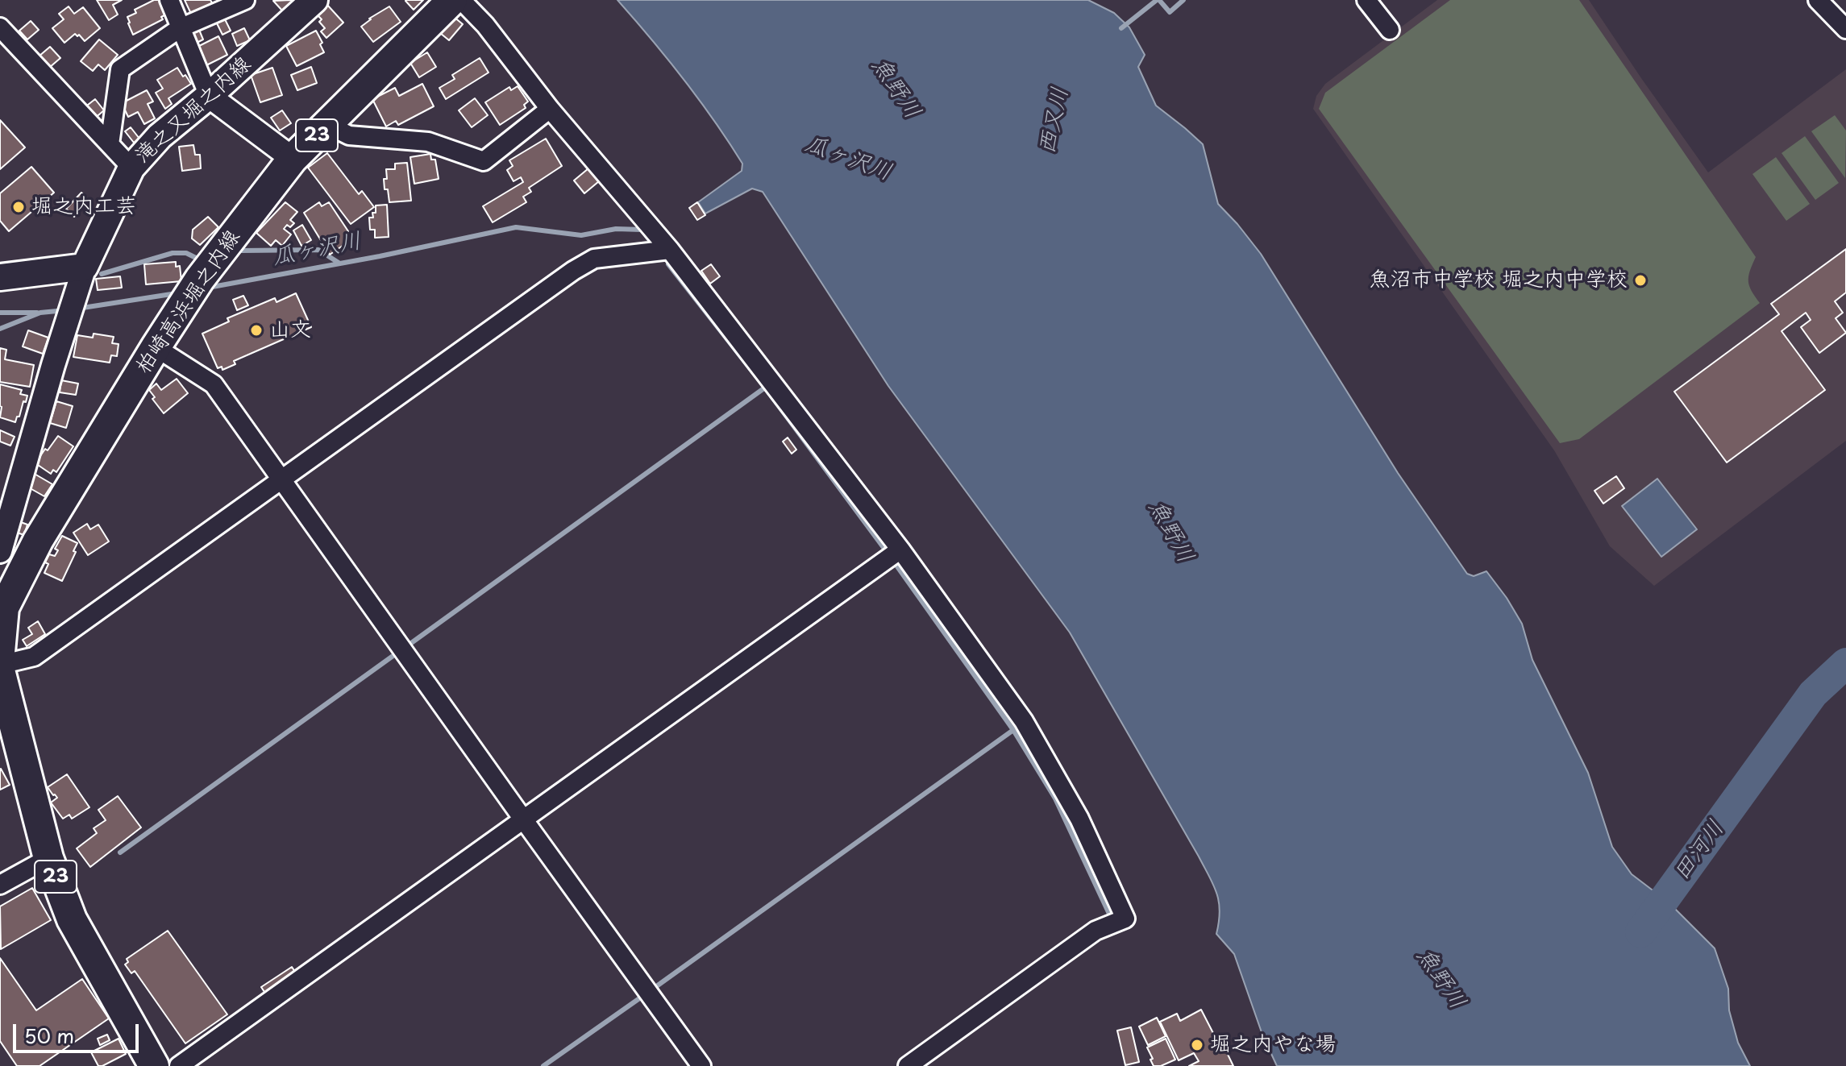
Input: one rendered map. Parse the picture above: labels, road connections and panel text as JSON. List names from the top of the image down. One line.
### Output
{"streets":{"main road":["滝之又堀之内線","23","柏崎高浜堀之内線"]},"water":["魚野川","西又川","瓜ヶ沢川","田河川"],"places":["堀之内工芸","魚沼市中学校 堀之内中学校","山文","堀之内やな場"],"scale_bar":"50 m"}
